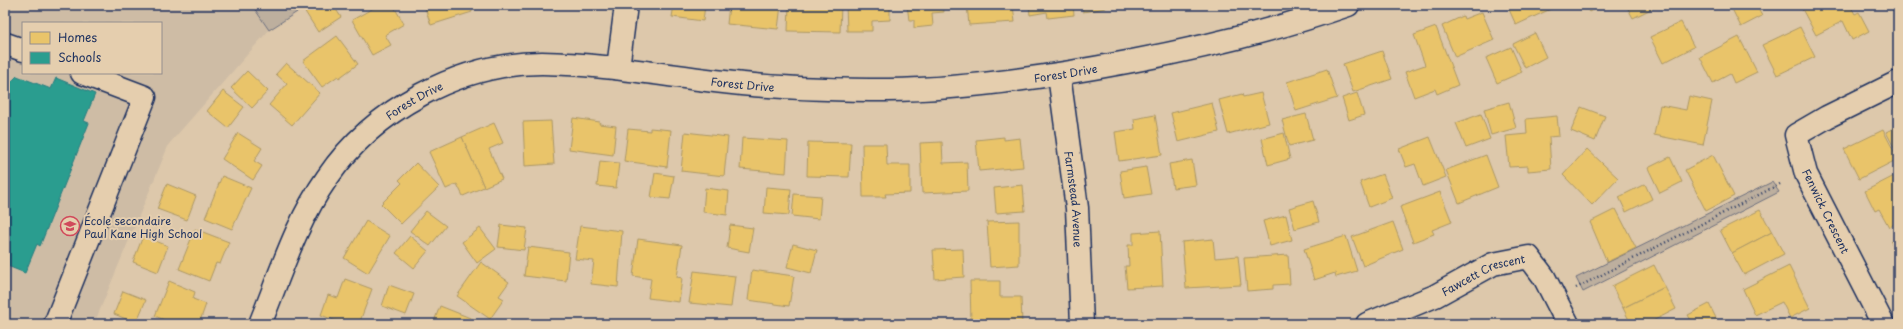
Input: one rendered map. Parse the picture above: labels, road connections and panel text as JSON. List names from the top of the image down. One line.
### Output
{"streets":{"street":["Forest Drive","Farmstead Avenue","Fenwick Crescent","Fawcett Crescent"]},"crossings":[["Forest Drive","Farmstead Avenue"]],"places":{"school or university":["École secondaire Paul Kane High School"]},"legend":["Homes","Schools"]}
